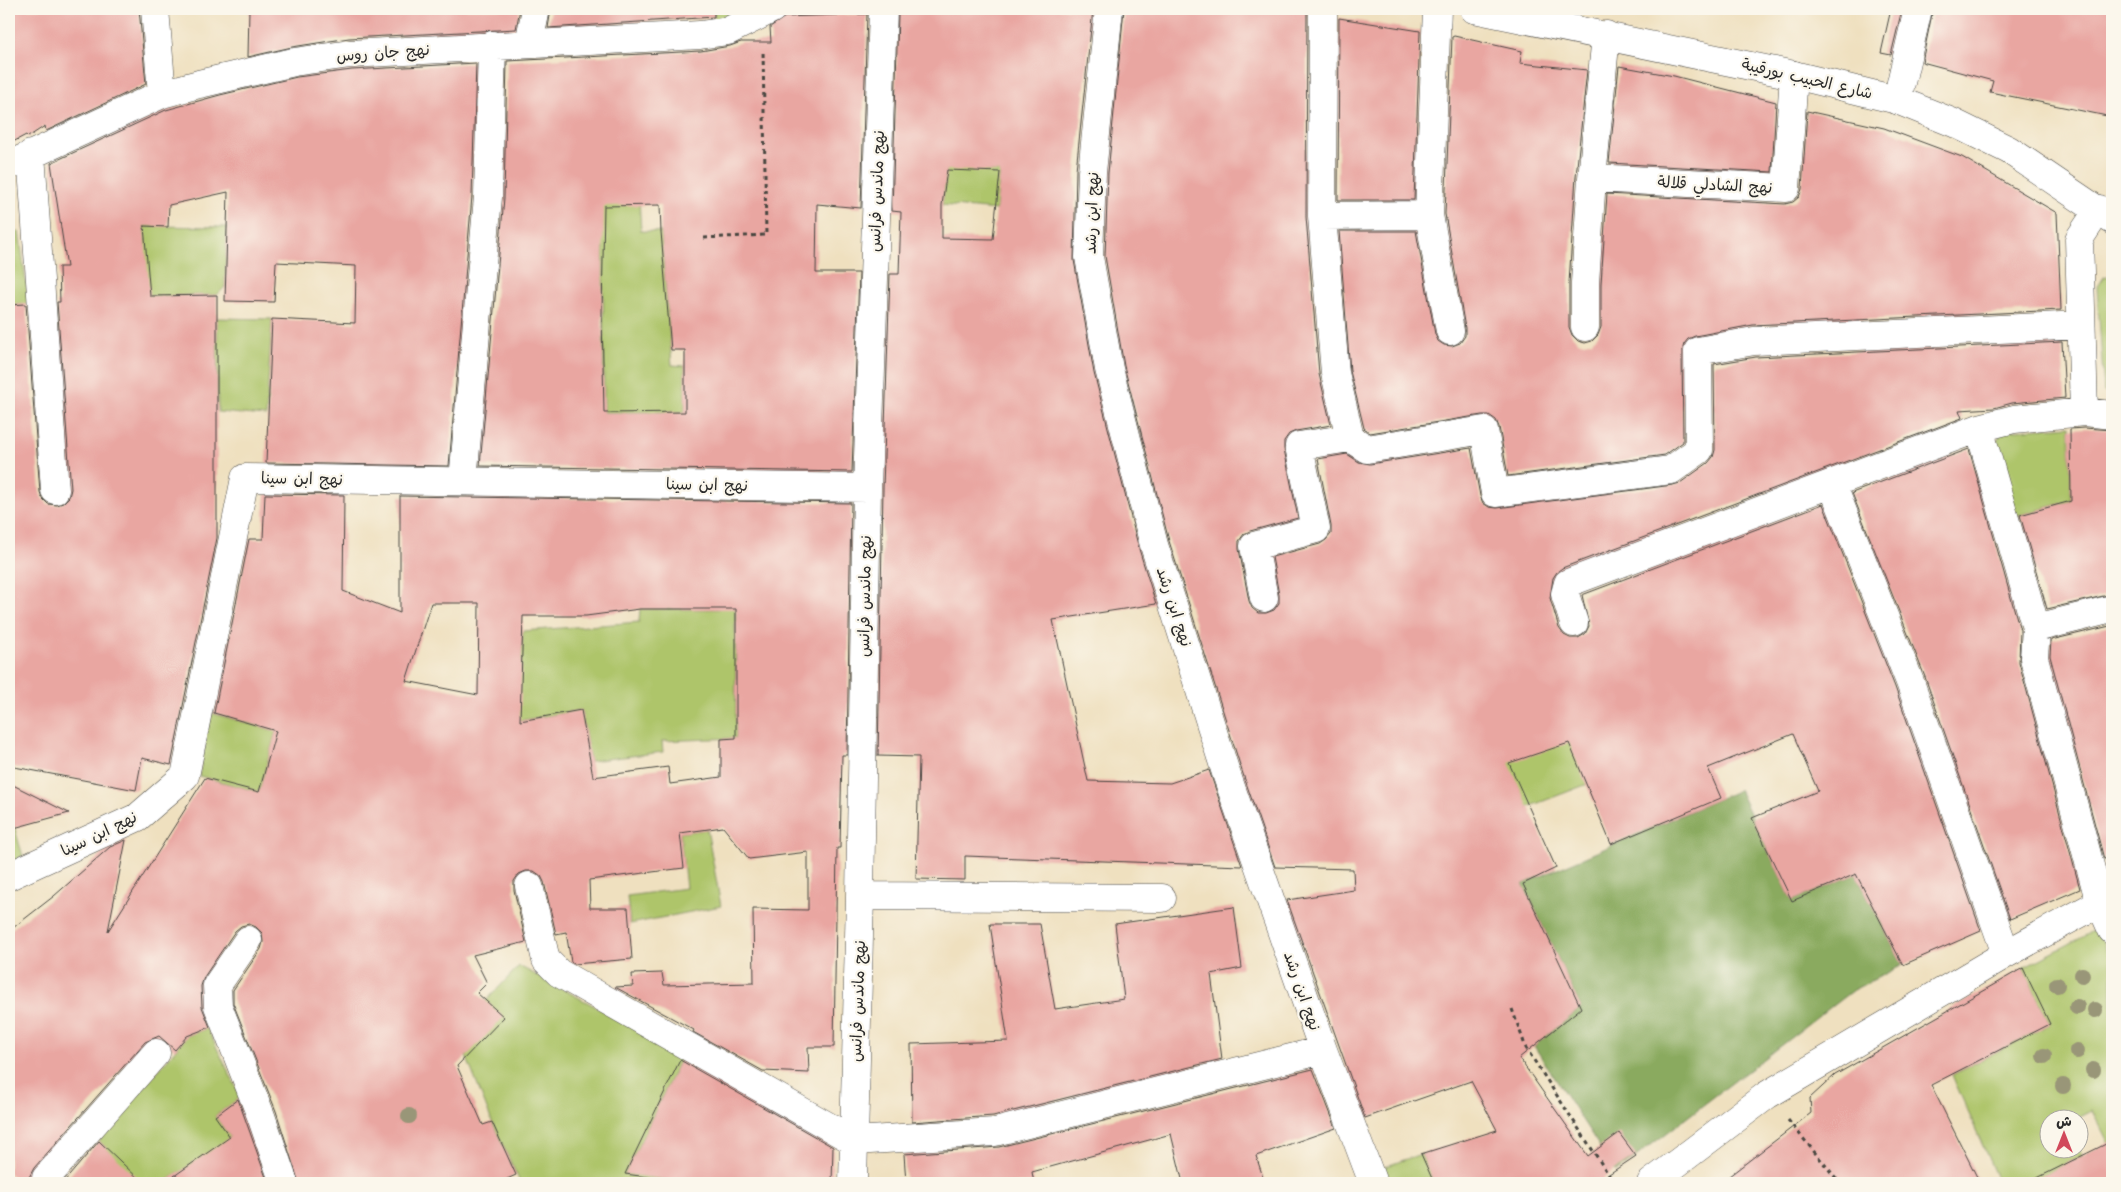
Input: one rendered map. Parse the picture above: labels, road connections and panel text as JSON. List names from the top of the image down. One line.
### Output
{"streets":{"street":["نهج جان روس","شارع الحبيب بورقيبة","نهج الشادلي قلالة","نهج ماندس فرانس","نهج ابن رشد","نهج ابن سينا"]},"crossings":[["شارع الحبيب بورقيبة","نهج الشادلي قلالة"],["نهج ماندس فرانس","نهج ابن سينا"]],"north":"top"}
